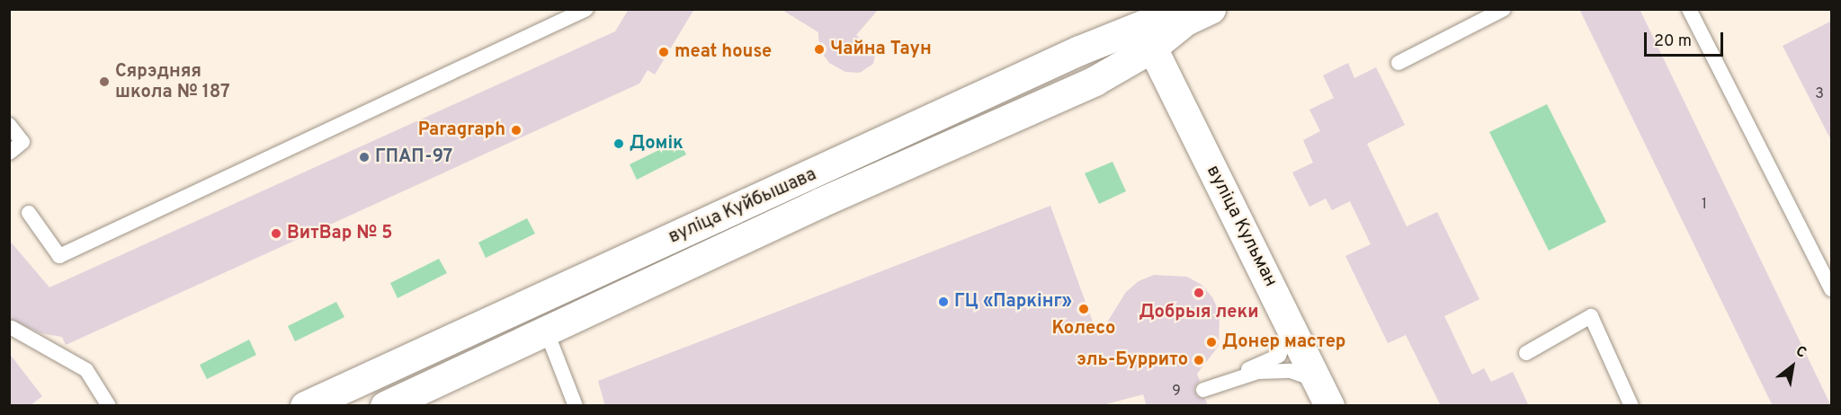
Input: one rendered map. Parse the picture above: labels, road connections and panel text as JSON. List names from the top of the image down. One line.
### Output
{"streets":{"main road":["вуліца Куйбышава","вуліца Кульман"]},"crossings":[["вуліца Куйбышава","вуліца Кульман"]],"places":["Чайна Таун","meat house","Сярэдняя школа № 187","Paragraph","Домік","ГПАП-97","ВитВар № 5","Добрыя леки","ГЦ «Паркінг»","Колесо","Донер мастер","эль-Буррито"],"house_numbers":["3","1","9"],"scale_bar":"20 m","north":"top right"}
